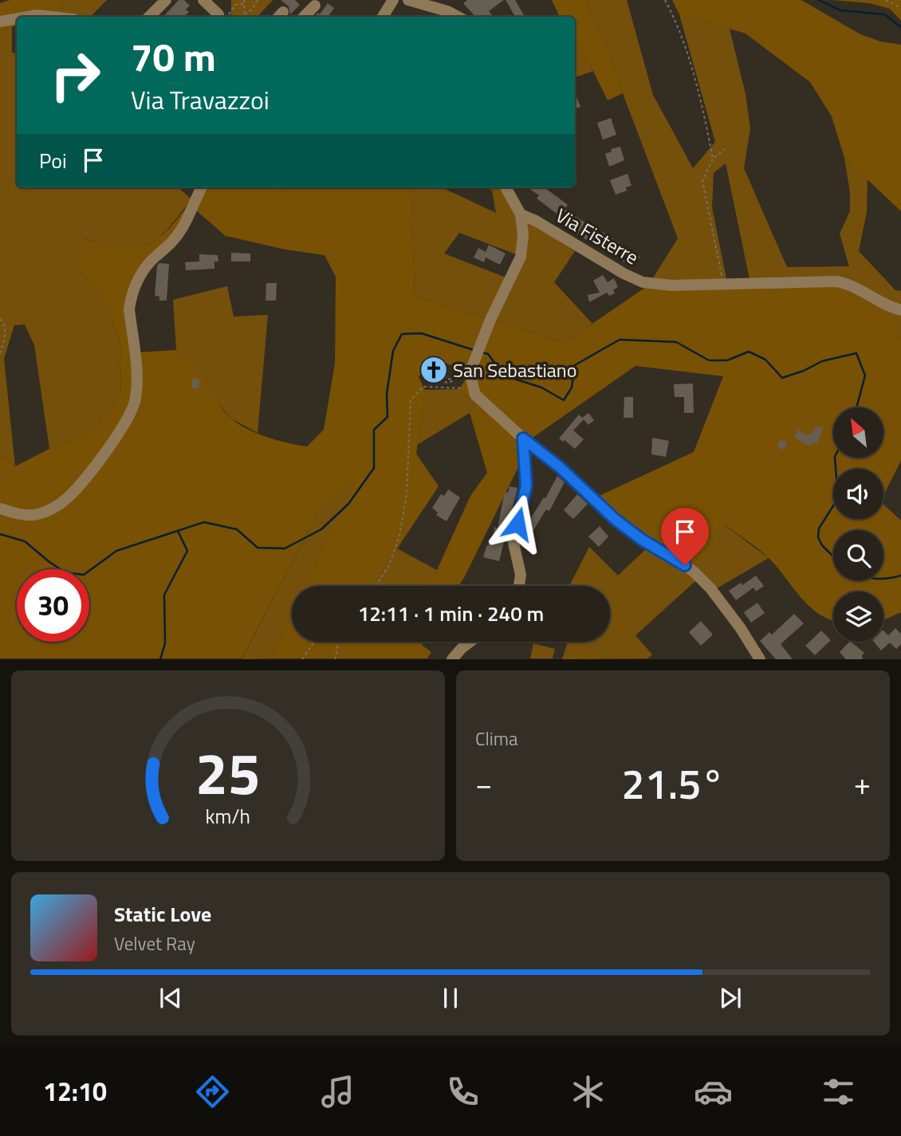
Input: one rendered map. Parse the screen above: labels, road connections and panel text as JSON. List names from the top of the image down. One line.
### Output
{"streets":{"street":["Via Fisterre"]},"places":{"church":["San Sebastiano"]},"north":"top left","page":{"turn":["70 m","Via Travazzoi"],"then":"Poi","limit":"30","trip":"12:11 · 1 min · 240 m","tile":"Clima","heat":["−","21.5°","+"],"song":["Static Love","Velvet Ray"],"tabs":"12:10","gauge":["25","km/h"]}}
